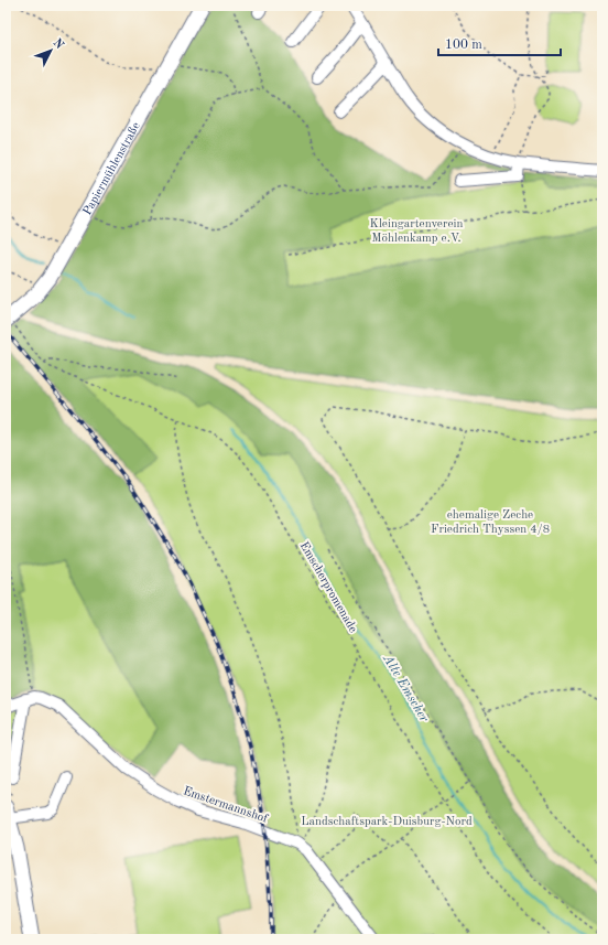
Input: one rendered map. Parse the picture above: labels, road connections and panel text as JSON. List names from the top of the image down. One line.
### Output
{"streets":{"main road":["Papiermühlenstraße"],"street":["Emstermannshof"],"path":["Emscherpromenade"]},"crossings":[["Papiermühlenstraße","Emscherpromenade"]],"water":["Alte Emscher"],"parks":["Kleingartenverein Möhlenkamp e.V.","ehemalige Zeche Friedrich Thyssen 4/8","Landschaftspark-Duisburg-Nord"],"scale_bar":"100 m","north":"top right"}
